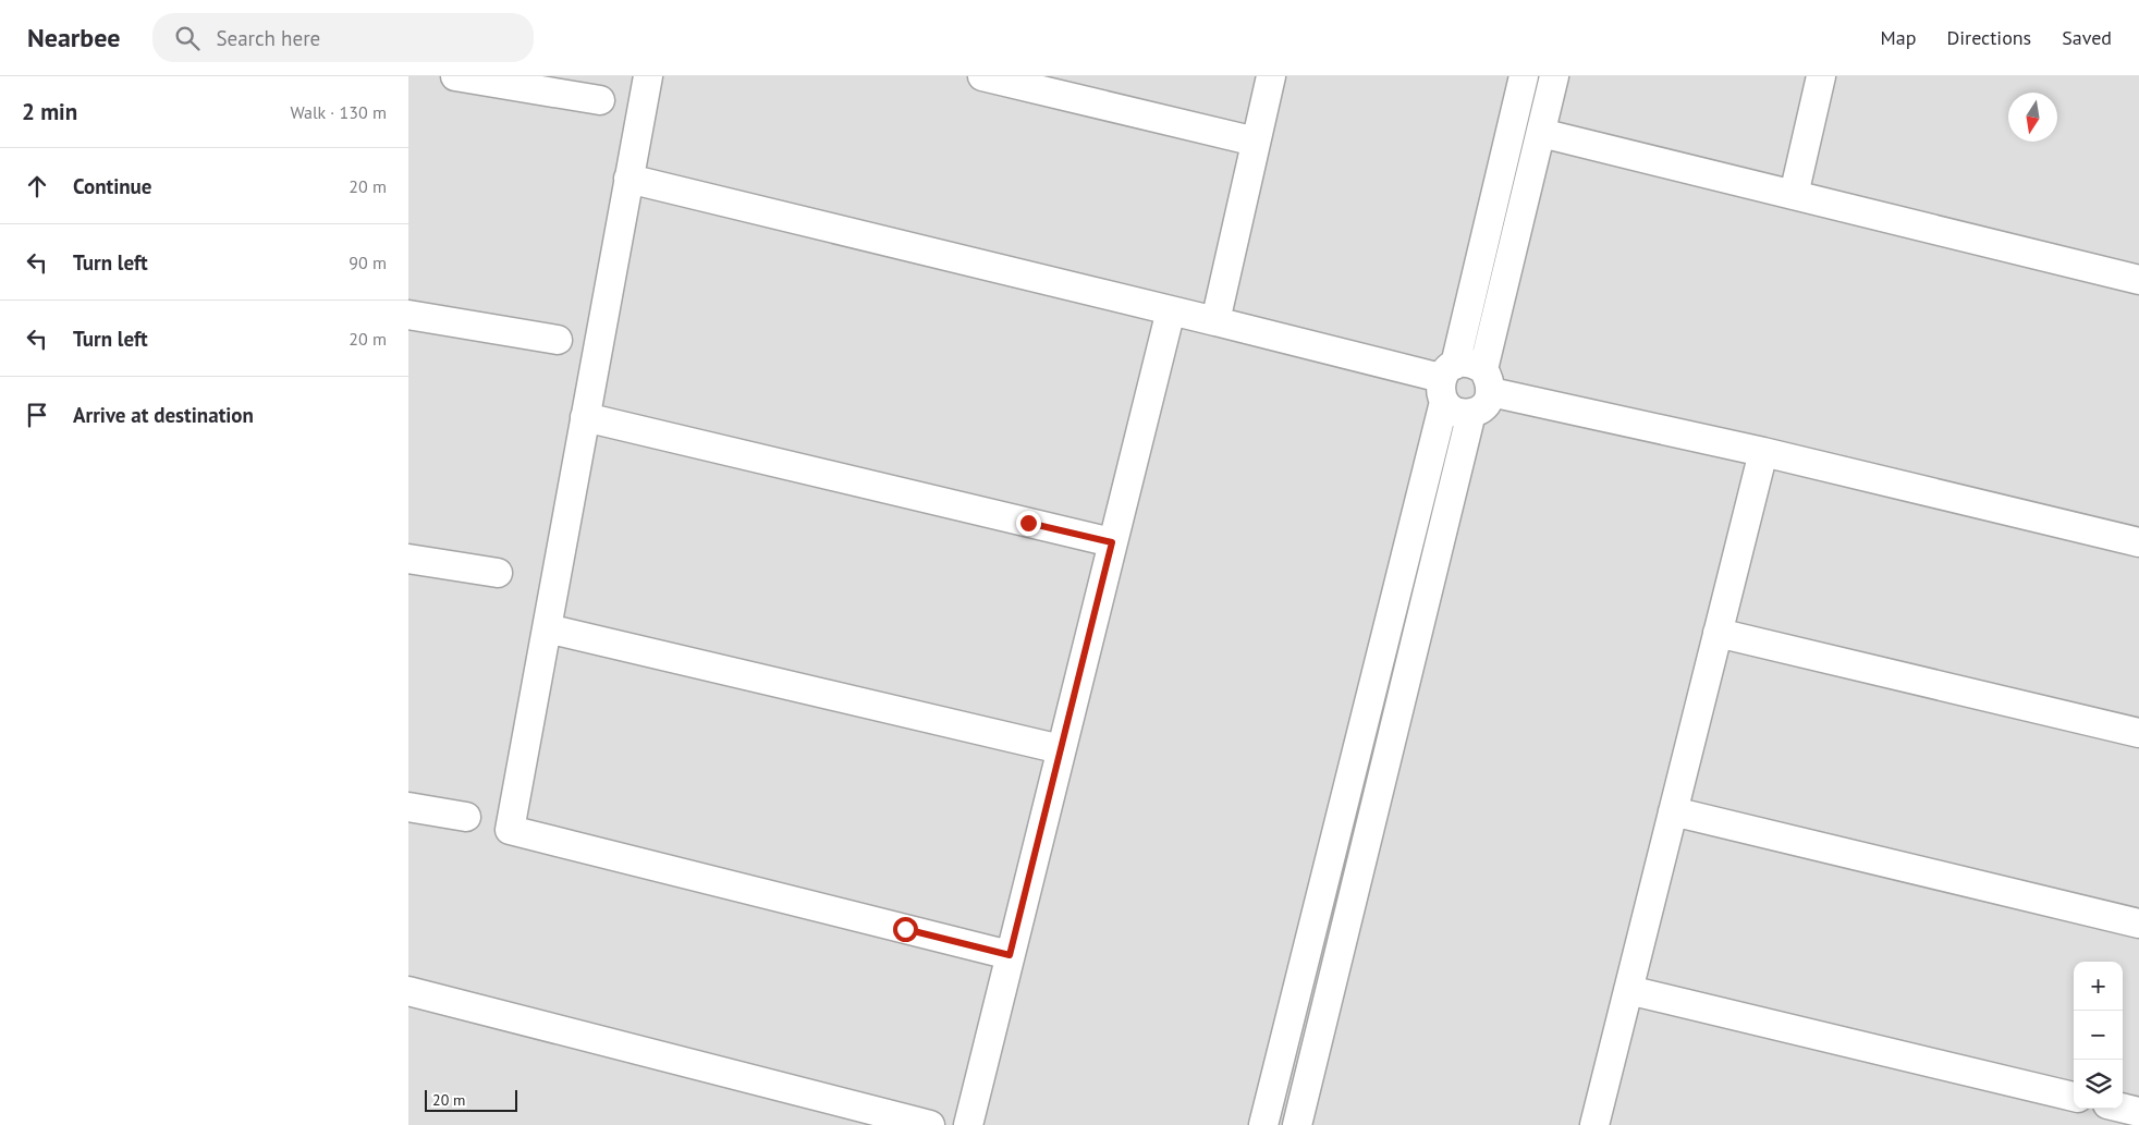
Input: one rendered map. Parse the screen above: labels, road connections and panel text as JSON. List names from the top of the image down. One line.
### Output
{"scale_bar":"20 m","north":"bottom","page":{"header":"Nearbee","search":"Search here","nav":["Map","Directions","Saved"],"heading":["2 min","Walk · 130 m"],"list":[["Continue","20 m"],["Turn left","90 m"],["Turn left","20 m"],"Arrive at destination"],"map_buttons":["+","−"],"scale":"20 m"}}
